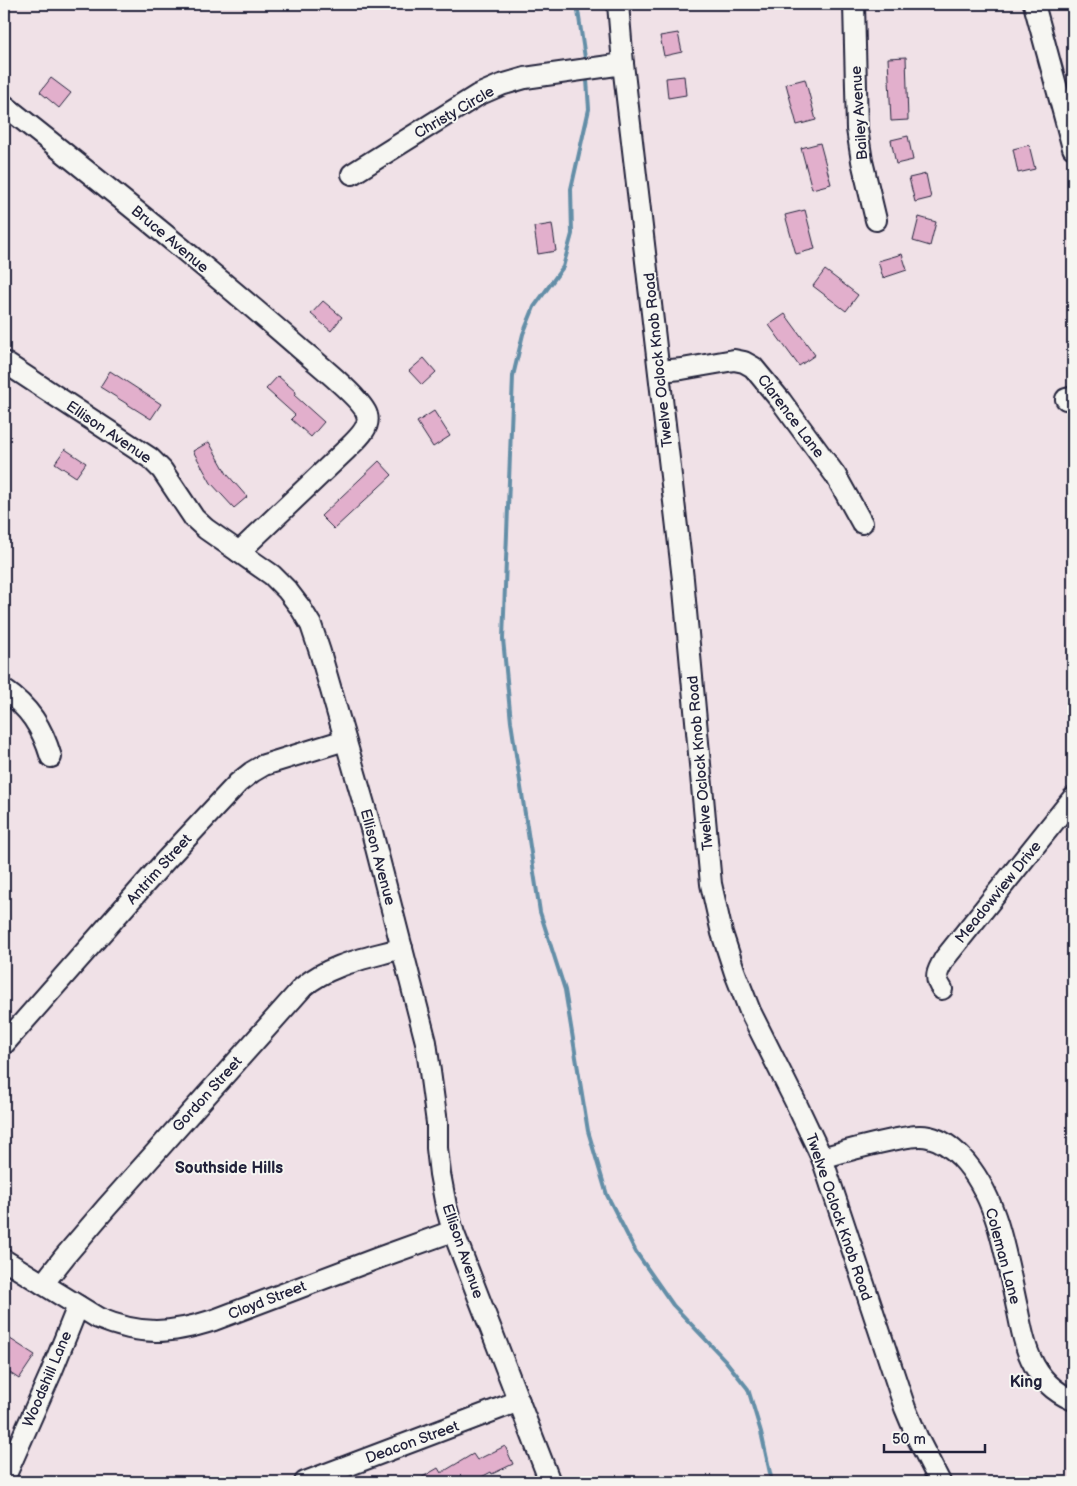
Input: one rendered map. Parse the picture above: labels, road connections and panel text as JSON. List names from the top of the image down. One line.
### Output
{"streets":{"street":["Christy Circle","Bailey Avenue","Bruce Avenue","Twelve Oclock Knob Road","Clarence Lane","Ellison Avenue","Antrim Street","Meadowview Drive","Gordon Street","Coleman Lane","Cloyd Street","Woodshill Lane","Deacon Street"]},"crossings":[["Christy Circle","Twelve Oclock Knob Road"],["Bruce Avenue","Ellison Avenue"],["Twelve Oclock Knob Road","Clarence Lane"],["Twelve Oclock Knob Road","Coleman Lane"],["Ellison Avenue","Antrim Street"],["Ellison Avenue","Gordon Street"],["Ellison Avenue","Cloyd Street"],["Ellison Avenue","Deacon Street"],["Gordon Street","Cloyd Street"],["Cloyd Street","Woodshill Lane"]],"districts":["Southside Hills","King"],"scale_bar":"50 m"}
